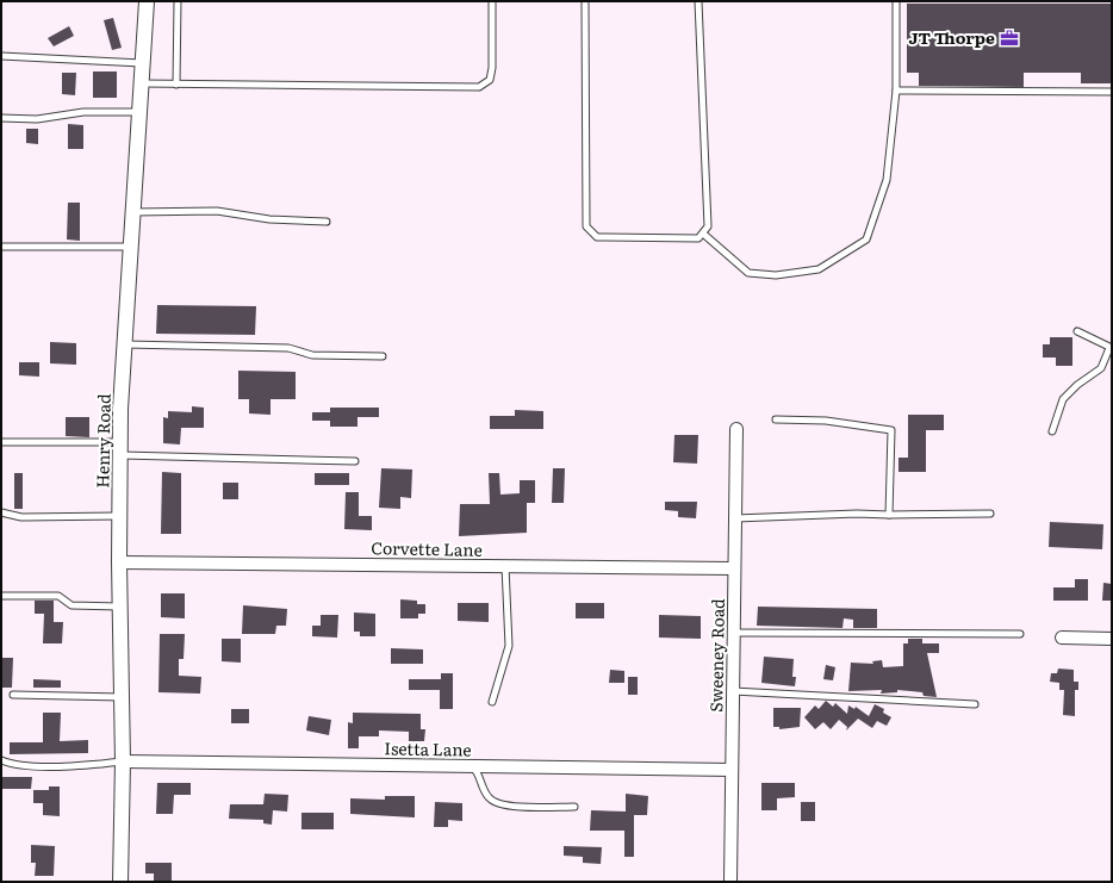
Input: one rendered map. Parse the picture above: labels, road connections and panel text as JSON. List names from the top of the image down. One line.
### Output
{"streets":{"street":["Henry Road","Corvette Lane","Sweeney Road","Isetta Lane"]},"crossings":[["Henry Road","Corvette Lane"],["Henry Road","Isetta Lane"],["Corvette Lane","Sweeney Road"],["Sweeney Road","Isetta Lane"]],"places":{"office":["JT Thorpe"]}}
